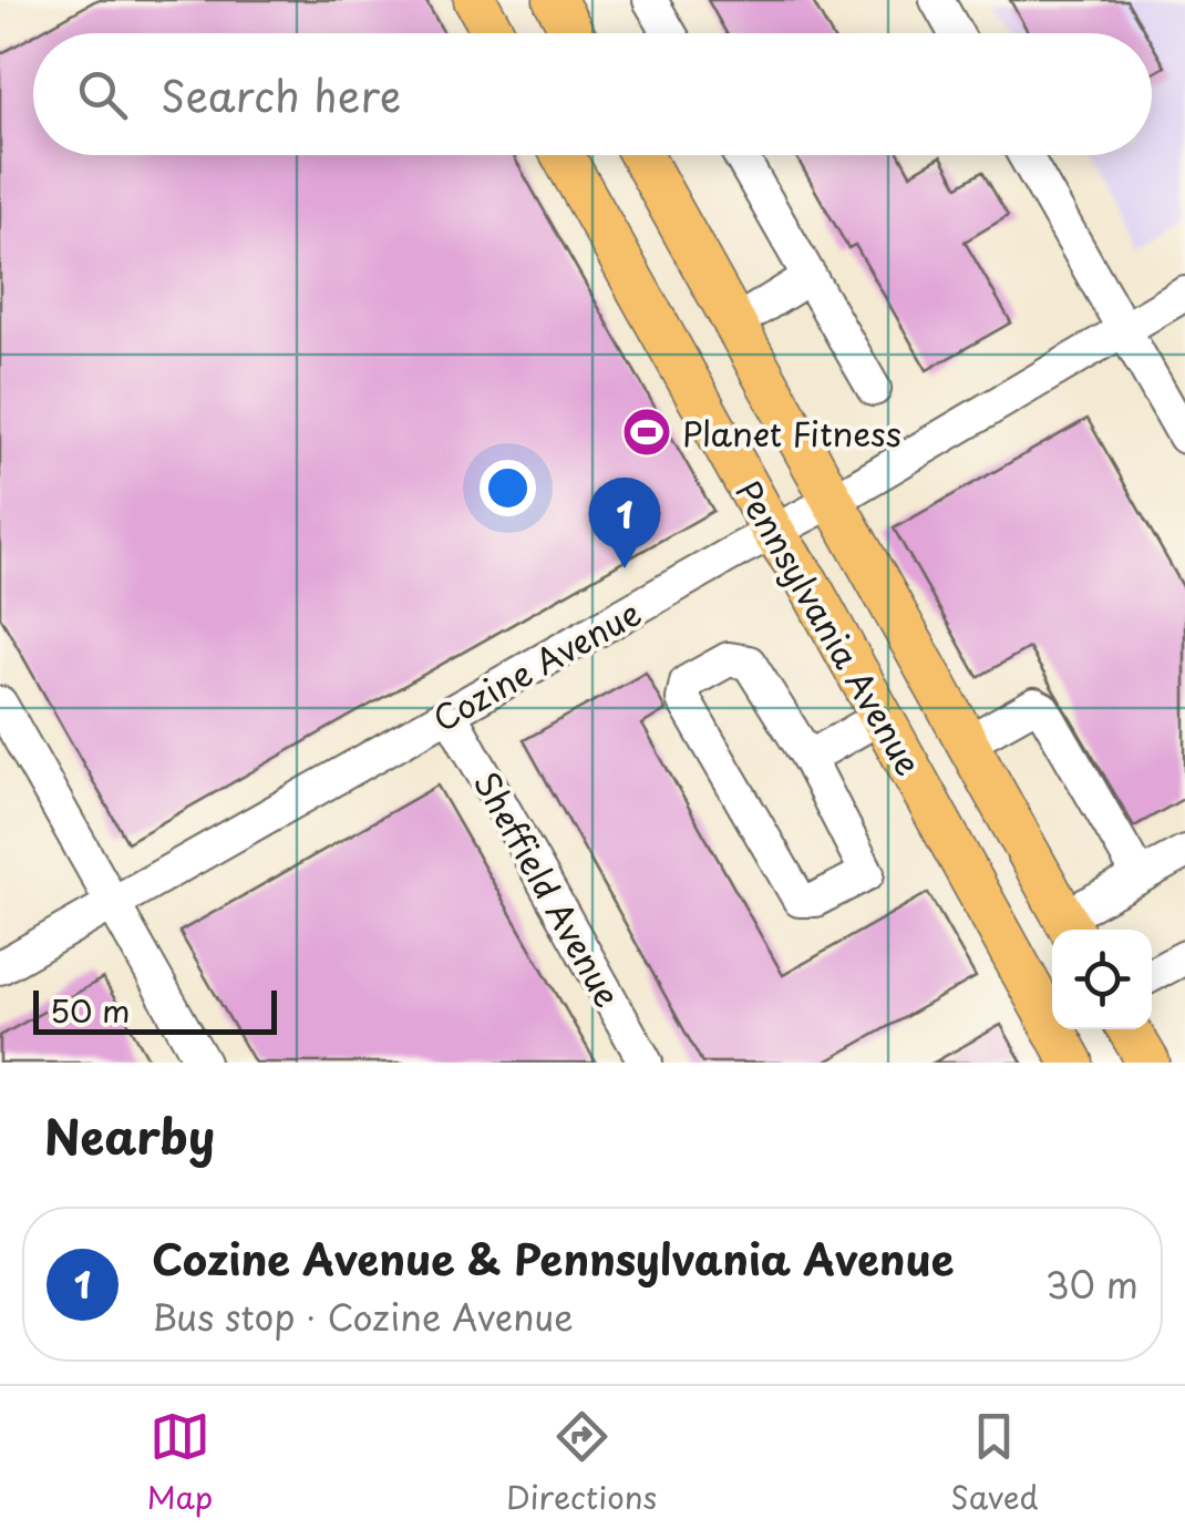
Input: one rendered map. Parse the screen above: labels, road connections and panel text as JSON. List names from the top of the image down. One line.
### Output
{"streets":{"main road":["Pennsylvania Avenue"],"street":["Cozine Avenue","Sheffield Avenue"]},"crossings":[["Pennsylvania Avenue","Cozine Avenue"],["Cozine Avenue","Sheffield Avenue"]],"places":{"sports":["Planet Fitness"]},"scale_bar":"50 m","page":{"search":"Search here","pins":"1","scale":"50 m","heading":"Nearby","list":[{"mark":"1","name":"Cozine Avenue & Pennsylvania Avenue","note":"Bus stop · Cozine Avenue","value":"30 m"}],"nav":["Map","Directions","Saved"]}}
